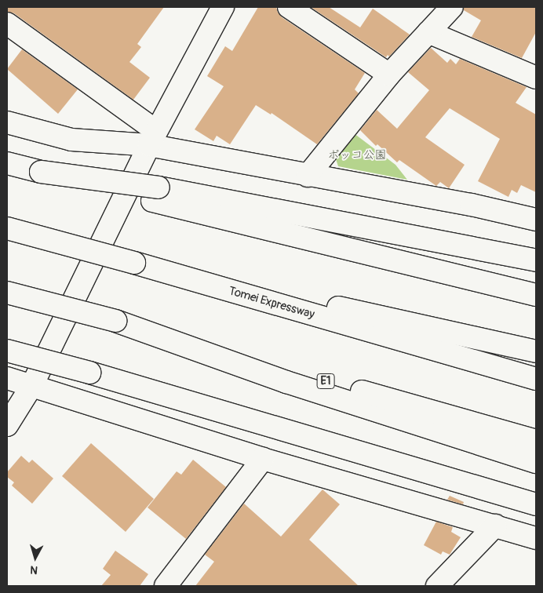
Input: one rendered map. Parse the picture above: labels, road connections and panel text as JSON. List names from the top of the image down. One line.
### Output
{"streets":{"main road":["Tomei Expressway","E1"]},"parks":["ボッコ公園"],"north":"bottom"}
